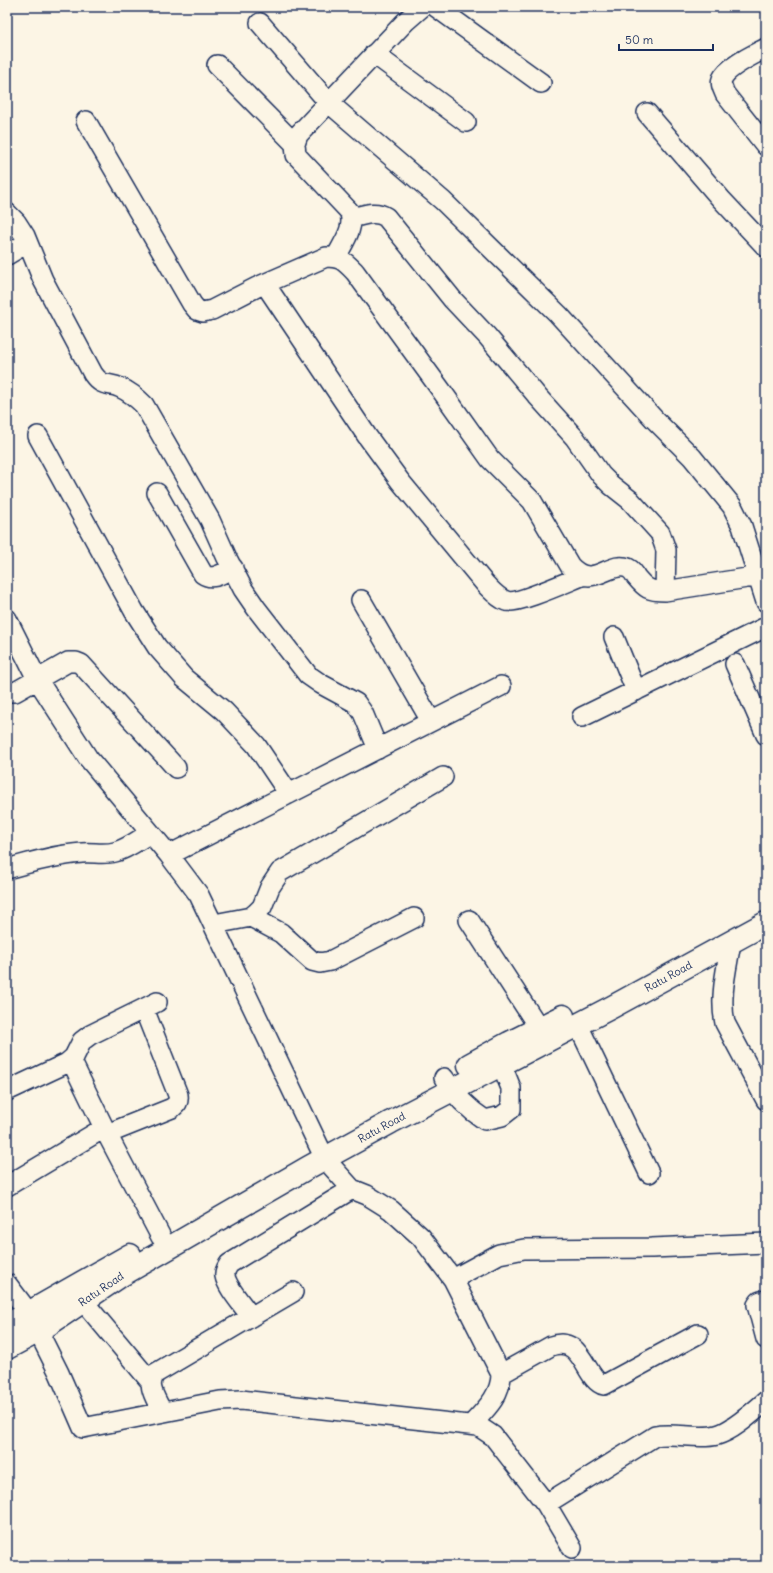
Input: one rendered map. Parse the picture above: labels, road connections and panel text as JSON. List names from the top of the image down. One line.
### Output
{"streets":{"main road":["Ratu Road"]},"scale_bar":"50 m"}
